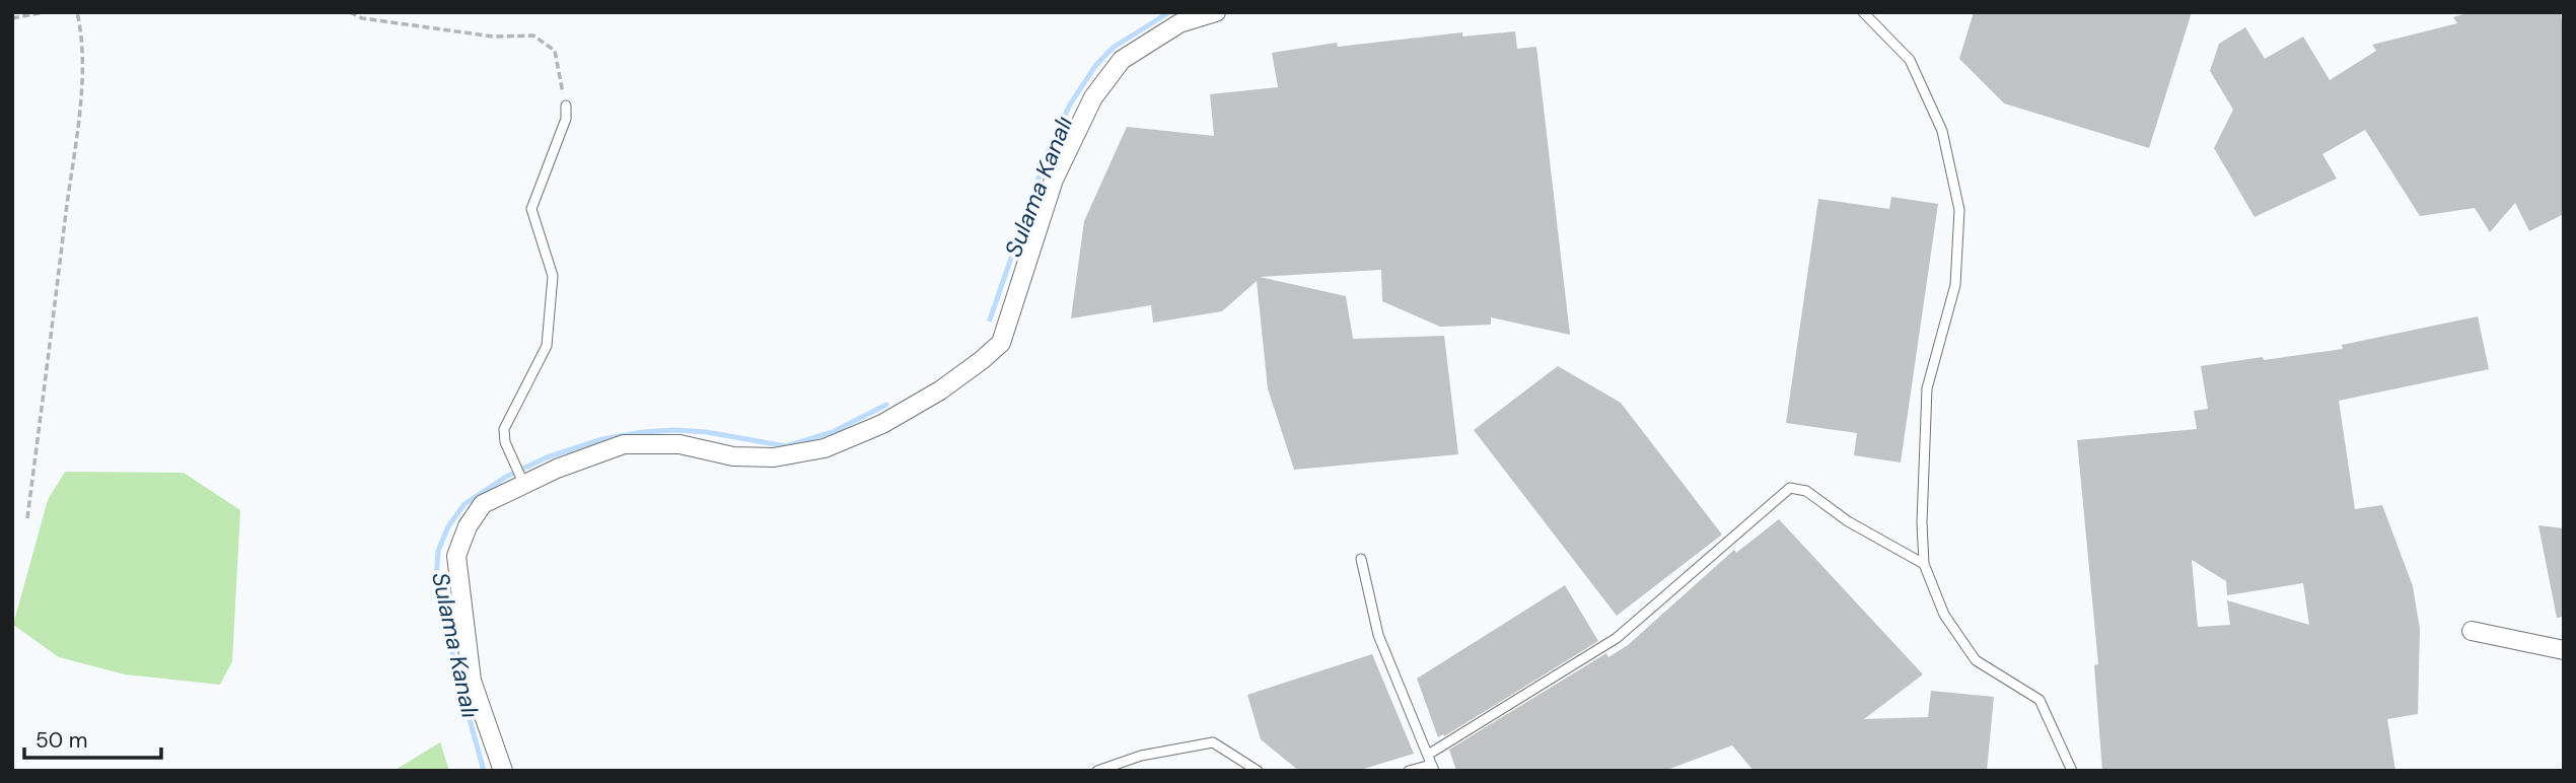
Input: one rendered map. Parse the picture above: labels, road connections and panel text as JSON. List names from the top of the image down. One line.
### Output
{"water":["Sulama Kanalı"],"scale_bar":"50 m"}
